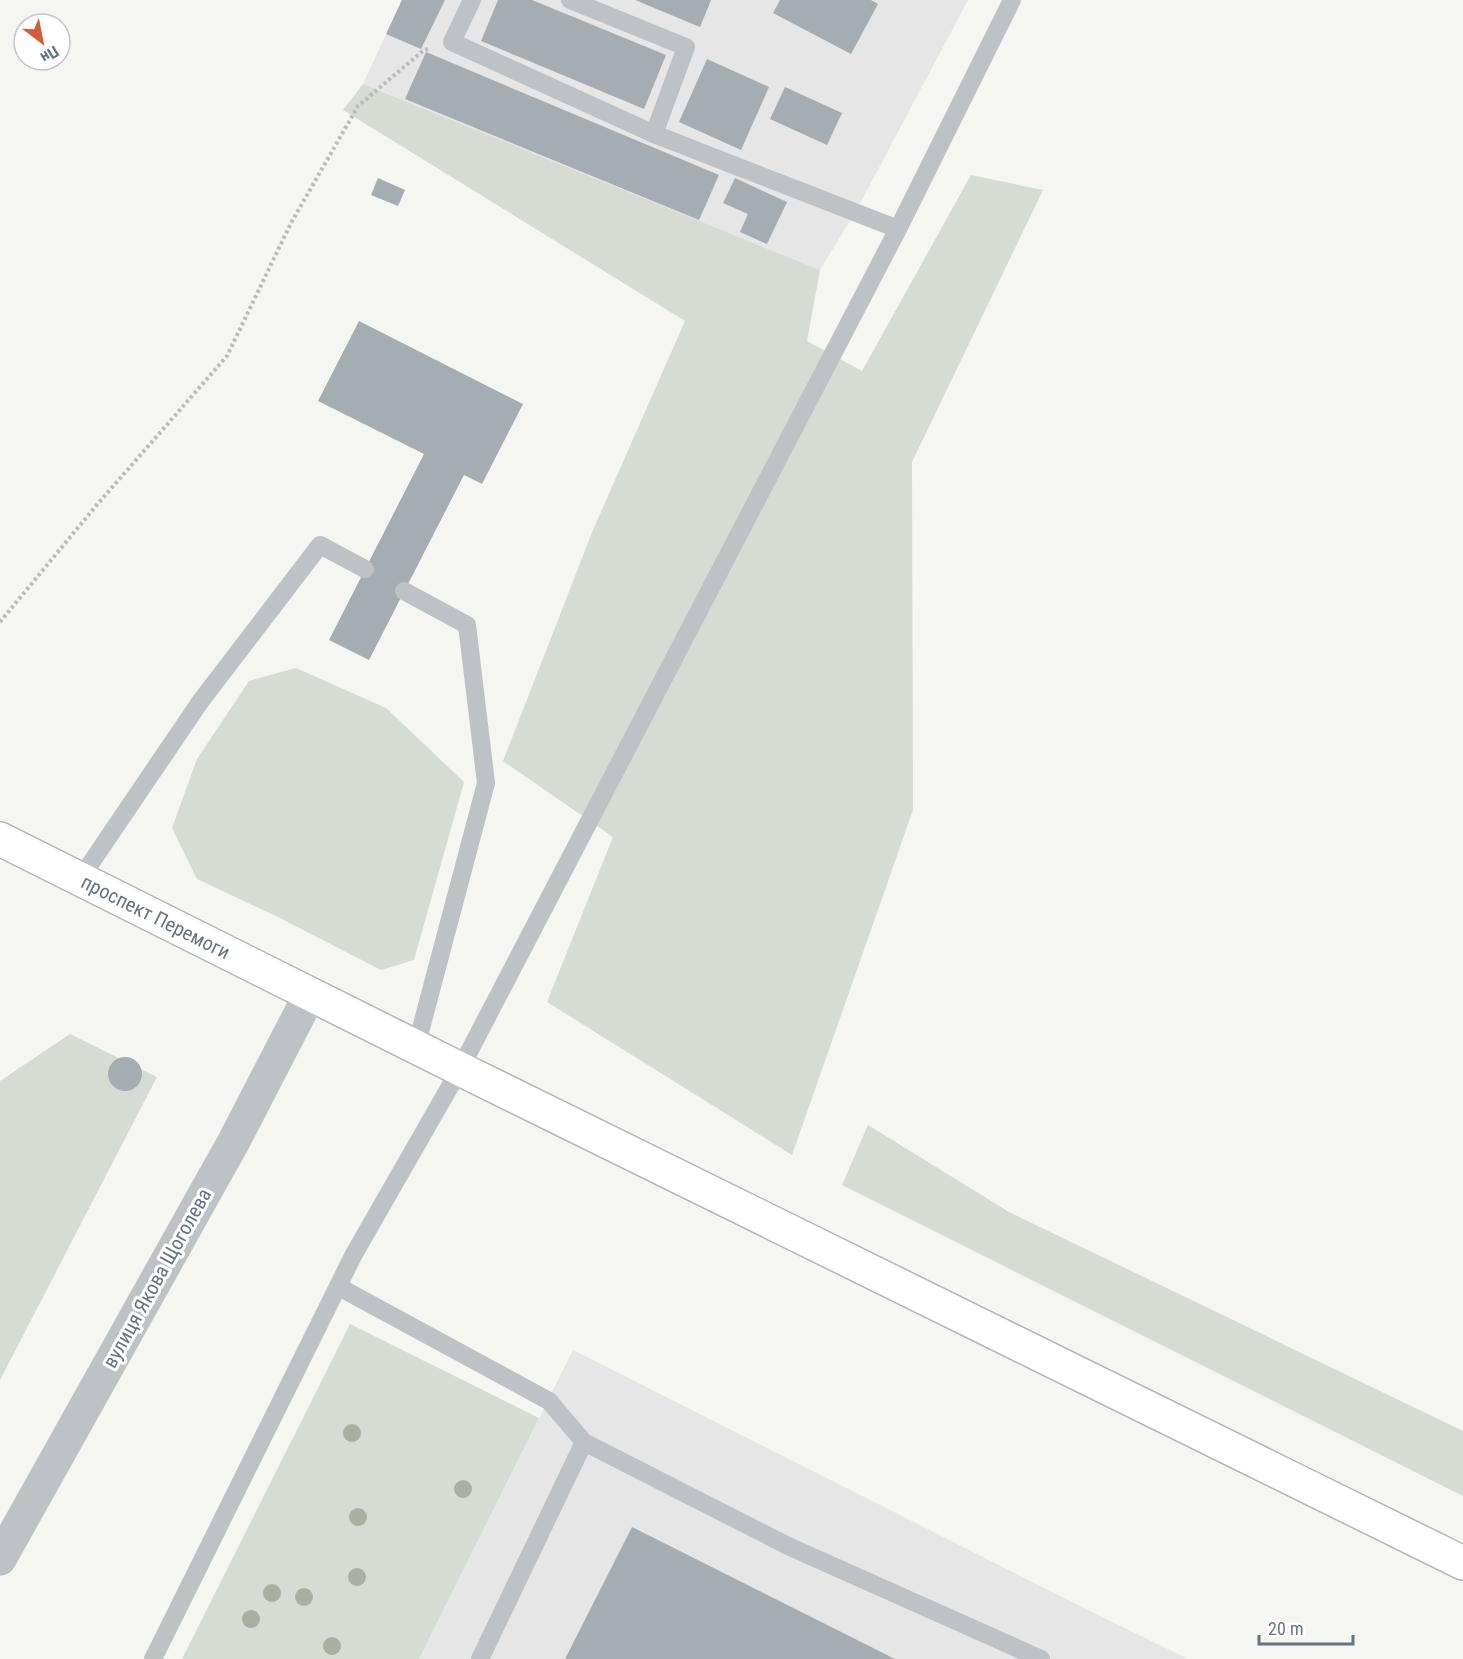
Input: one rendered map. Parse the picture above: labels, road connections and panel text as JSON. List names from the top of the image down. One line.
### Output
{"streets":{"main road":["проспект Перемоги"],"street":["вулиця Якова Щоголева"]},"crossings":[["проспект Перемоги","вулиця Якова Щоголева"]],"scale_bar":"20 m","north":"bottom right"}
